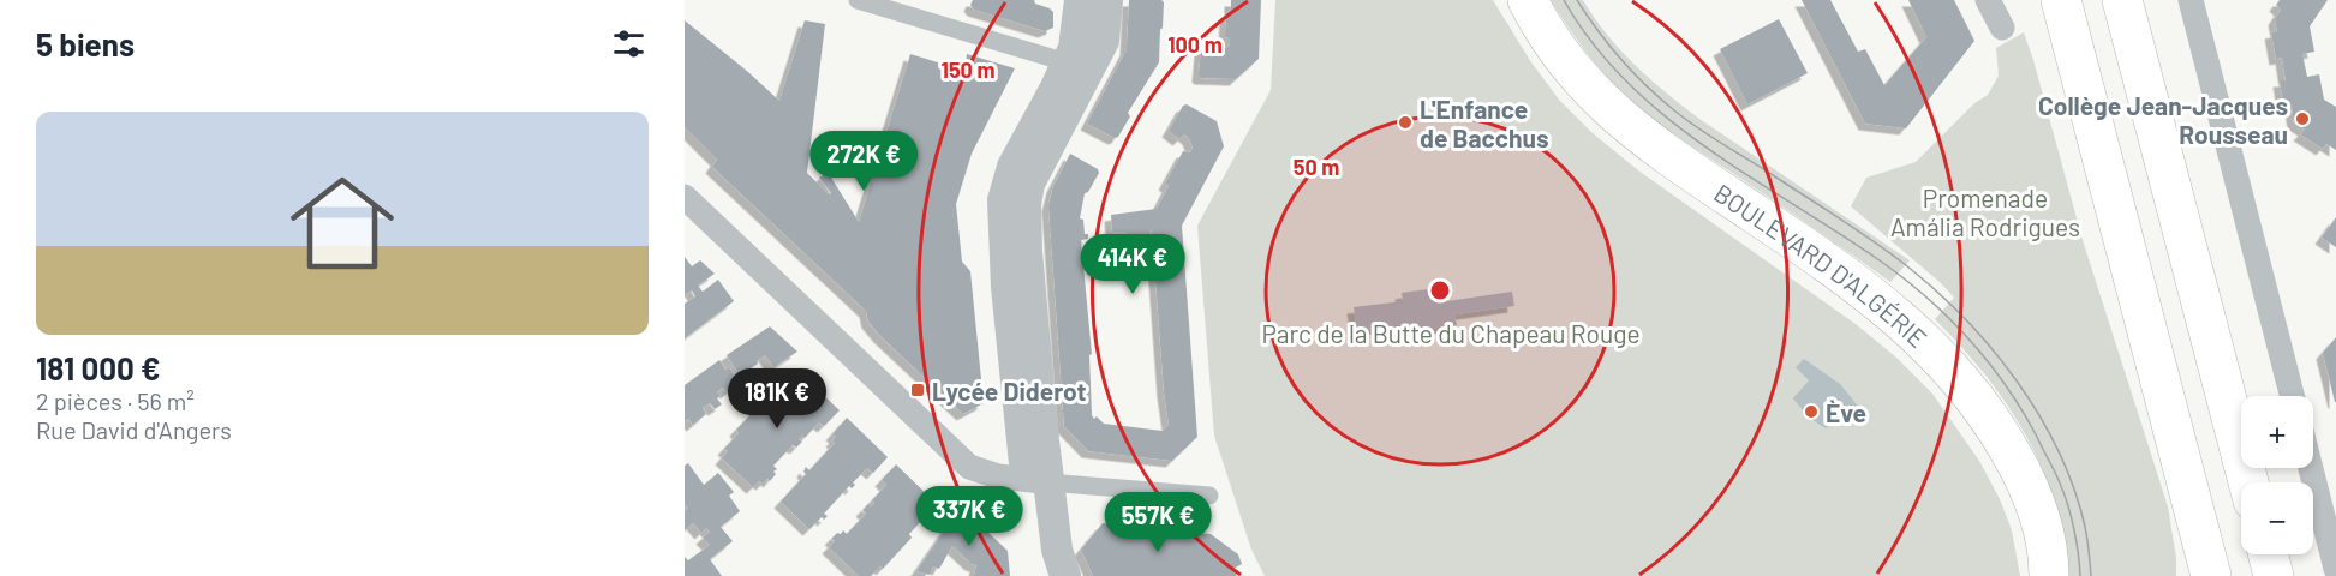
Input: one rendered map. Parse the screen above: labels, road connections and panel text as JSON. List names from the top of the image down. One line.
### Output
{"streets":{"main road":["BOULEVARD D'ALGÉRIE"]},"parks":["Promenade Amália Rodrigues","Parc de la Butte du Chapeau Rouge"],"places":{"other":["Collège Jean-Jacques Rousseau","L'Enfance de Bacchus","Ève"],"transit":["Lycée Diderot"]},"page":{"heading":"5 biens","list":[{"name":"181 000 €","note":"2 pièces · 56 m² · Rue David d'Angers"}],"price":["272K €","414K €","181K €","337K €","557K €"],"map_buttons":["+","−"]},"rings":["100 m","150 m","50 m"]}
